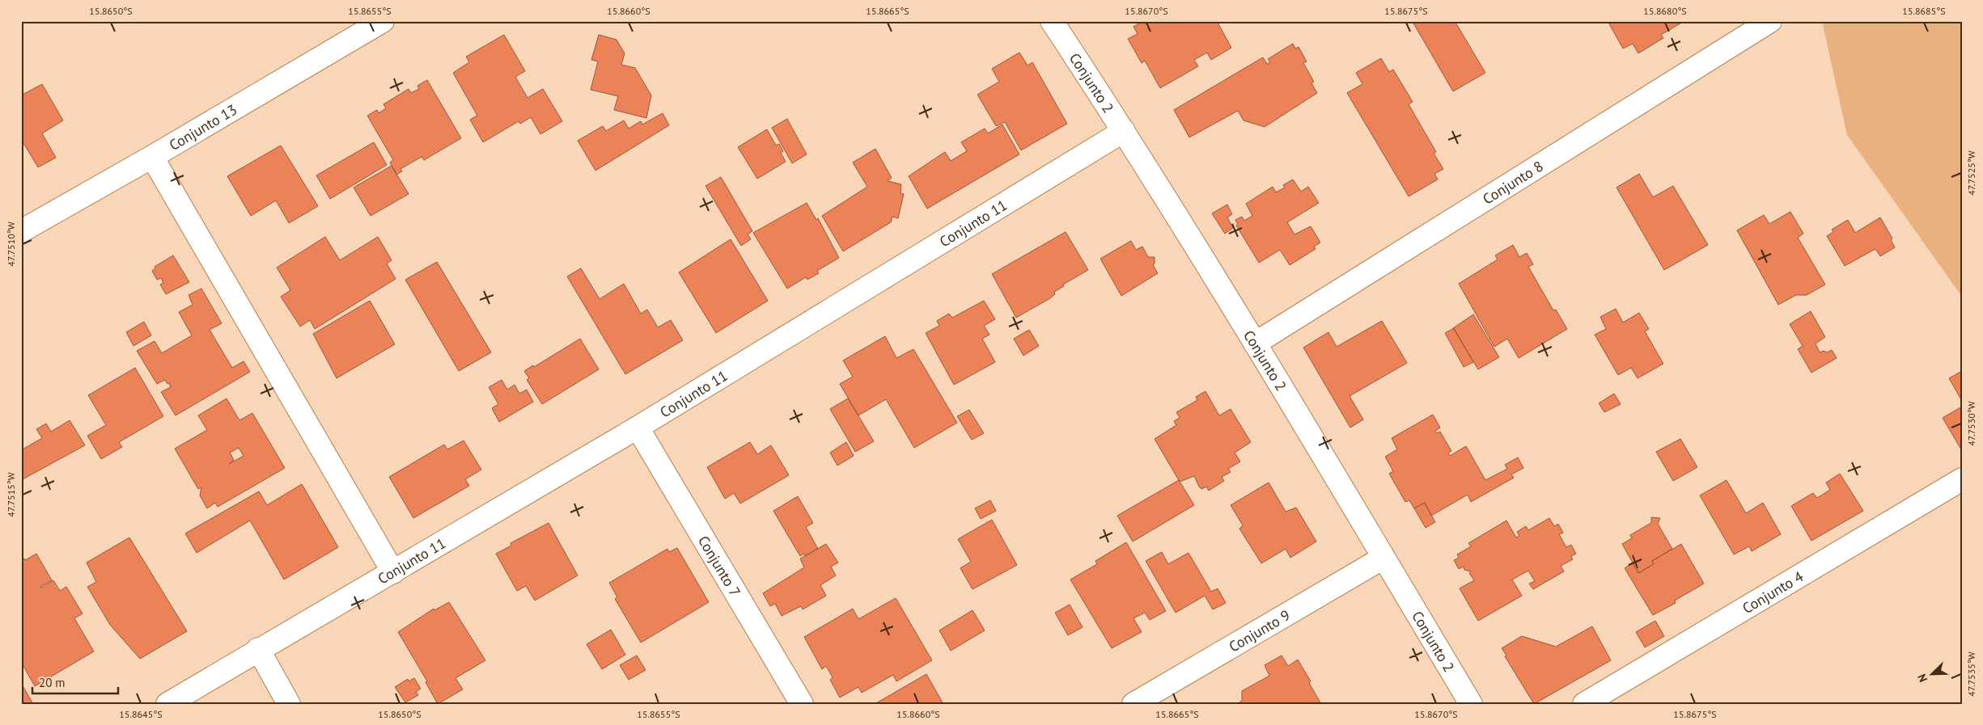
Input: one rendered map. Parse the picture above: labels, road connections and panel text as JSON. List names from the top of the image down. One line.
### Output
{"streets":{"street":["Conjunto 2","Conjunto 13","Conjunto 8","Conjunto 11","Conjunto 7","Conjunto 4","Conjunto 9"]},"crossings":[["Conjunto 2","Conjunto 8"],["Conjunto 2","Conjunto 11"],["Conjunto 2","Conjunto 9"],["Conjunto 11","Conjunto 7"]],"scale_bar":"20 m","north":"bottom left","coordinates":["15.8650°S","15.8655°S","15.8660°S","15.8665°S","15.8670°S","15.8675°S","15.8680°S","15.8685°S","47.7525°W","47.7510°W","47.7530°W","47.7515°W","47.7535°W","15.8645°S"]}
